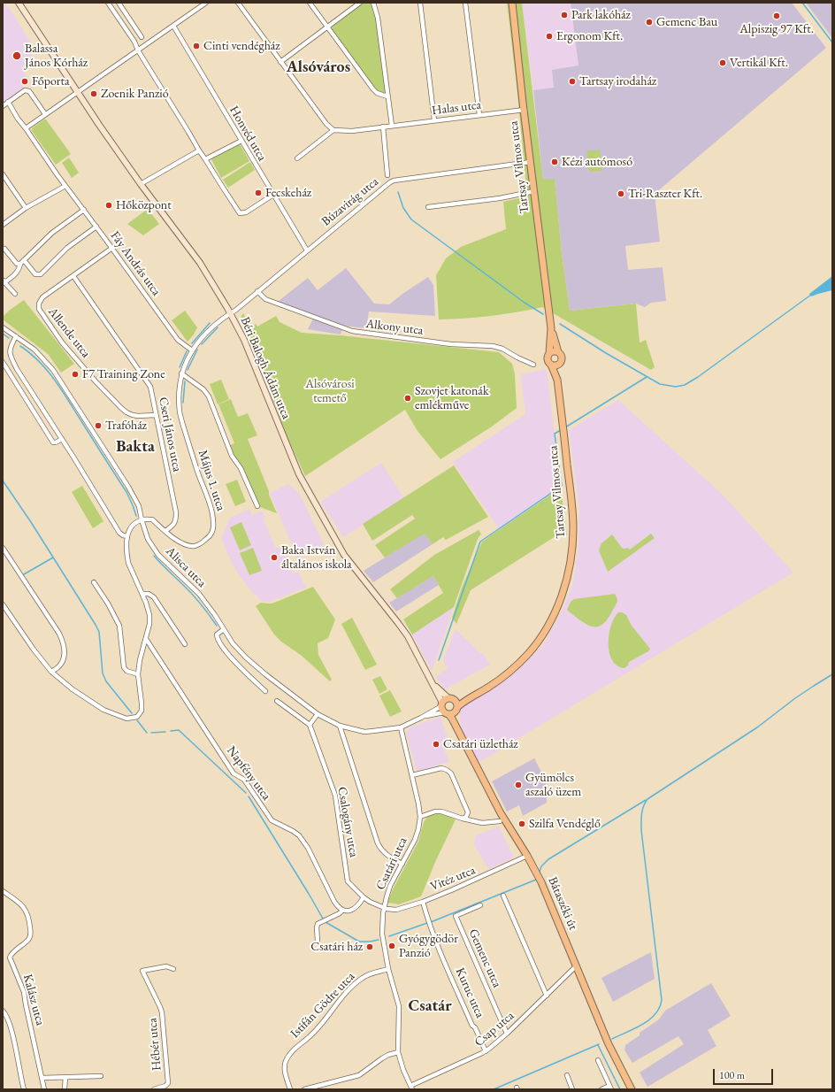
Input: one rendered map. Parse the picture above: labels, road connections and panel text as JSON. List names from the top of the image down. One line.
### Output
{"streets":{"main road":["Tartsay Vilmos utca","Bátaszéki út"],"street":["Halas utca","Honvéd utca","Búzavirág utca","Fáy András utca","Alkony utca","Allende utca","Béri Balogh Ádám utca","Cseri János utca","Május 1. utca","Alisca utca","Napfény utca","Csalogány utca","Csatári utca","Vitéz utca","Gemenc utca","Kuruc utca","Kalász utca","Istifán Gödre utca","Csap utca","Hébér utca"]},"crossings":[["Halas utca","Tartsay Vilmos utca"],["Honvéd utca","Búzavirág utca"],["Tartsay Vilmos utca","Búzavirág utca"],["Búzavirág utca","Alkony utca"],["Búzavirág utca","Béri Balogh Ádám utca"],["Búzavirág utca","Május 1. utca"],["Fáy András utca","Május 1. utca"],["Allende utca","Cseri János utca"],["Béri Balogh Ádám utca","Május 1. utca"],["Béri Balogh Ádám utca","Alisca utca"],["Béri Balogh Ádám utca","Bátaszéki út"],["Cseri János utca","Május 1. utca"],["Május 1. utca","Alisca utca"],["Alisca utca","Csatári utca"],["Alisca utca","Bátaszéki út"],["Csalogány utca","Csatári utca"],["Csalogány utca","Vitéz utca"],["Csatári utca","Vitéz utca"],["Csatári utca","Istifán Gödre utca"],["Csatári utca","Csap utca"],["Vitéz utca","Bátaszéki út"],["Vitéz utca","Kuruc utca"],["Bátaszéki út","Csap utca"],["Gemenc utca","Csap utca"],["Kuruc utca","Csap utca"]],"districts":["Alsóváros","Bakta","Csatár"],"parks":["Alsóvárosi temető"],"places":["Park lakóház","Alpiszig 97 Kft.","Gemenc Bau","Ergonom Kft.","Cinti vendégház","Balassa János Kórház","Vertikál Kft.","Főporta","Tartsay irodaház","Zoenik Panzió","Kézi autómosó","Fecskeház","Tri-Raszter Kft.","Hőközpont","F7 Training Zone","Szovjet katonák emlékműve","Trafóház","Baka István általános iskola","Csatári üzletház","Gyümölcs aszaló üzem","Szilfa Vendéglő","Gyógygödör Panzió","Csatári ház"],"scale_bar":"100 m"}
